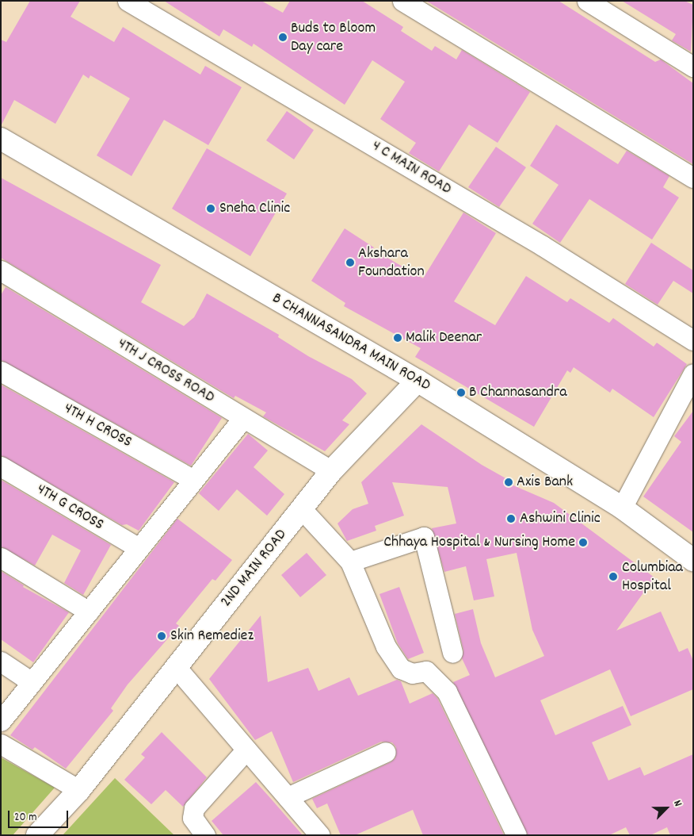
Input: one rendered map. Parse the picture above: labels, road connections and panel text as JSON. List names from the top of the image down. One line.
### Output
{"streets":{"main road":["B CHANNASANDRA MAIN ROAD","2ND MAIN ROAD"],"street":["4 C MAIN ROAD","4TH J CROSS ROAD","4TH H CROSS","4TH G CROSS"]},"crossings":[["B CHANNASANDRA MAIN ROAD","2ND MAIN ROAD"],["4TH J CROSS ROAD","2ND MAIN ROAD"]],"places":["Buds to Bloom Day care","Sneha Clinic","Akshara Foundation","Malik Deenar","B Channasandra","Axis Bank","Ashwini Clinic","Chhaya Hospital & Nursing Home","Columbiaa Hospital","Skin Remediez"],"scale_bar":"20 m","north":"top right"}
